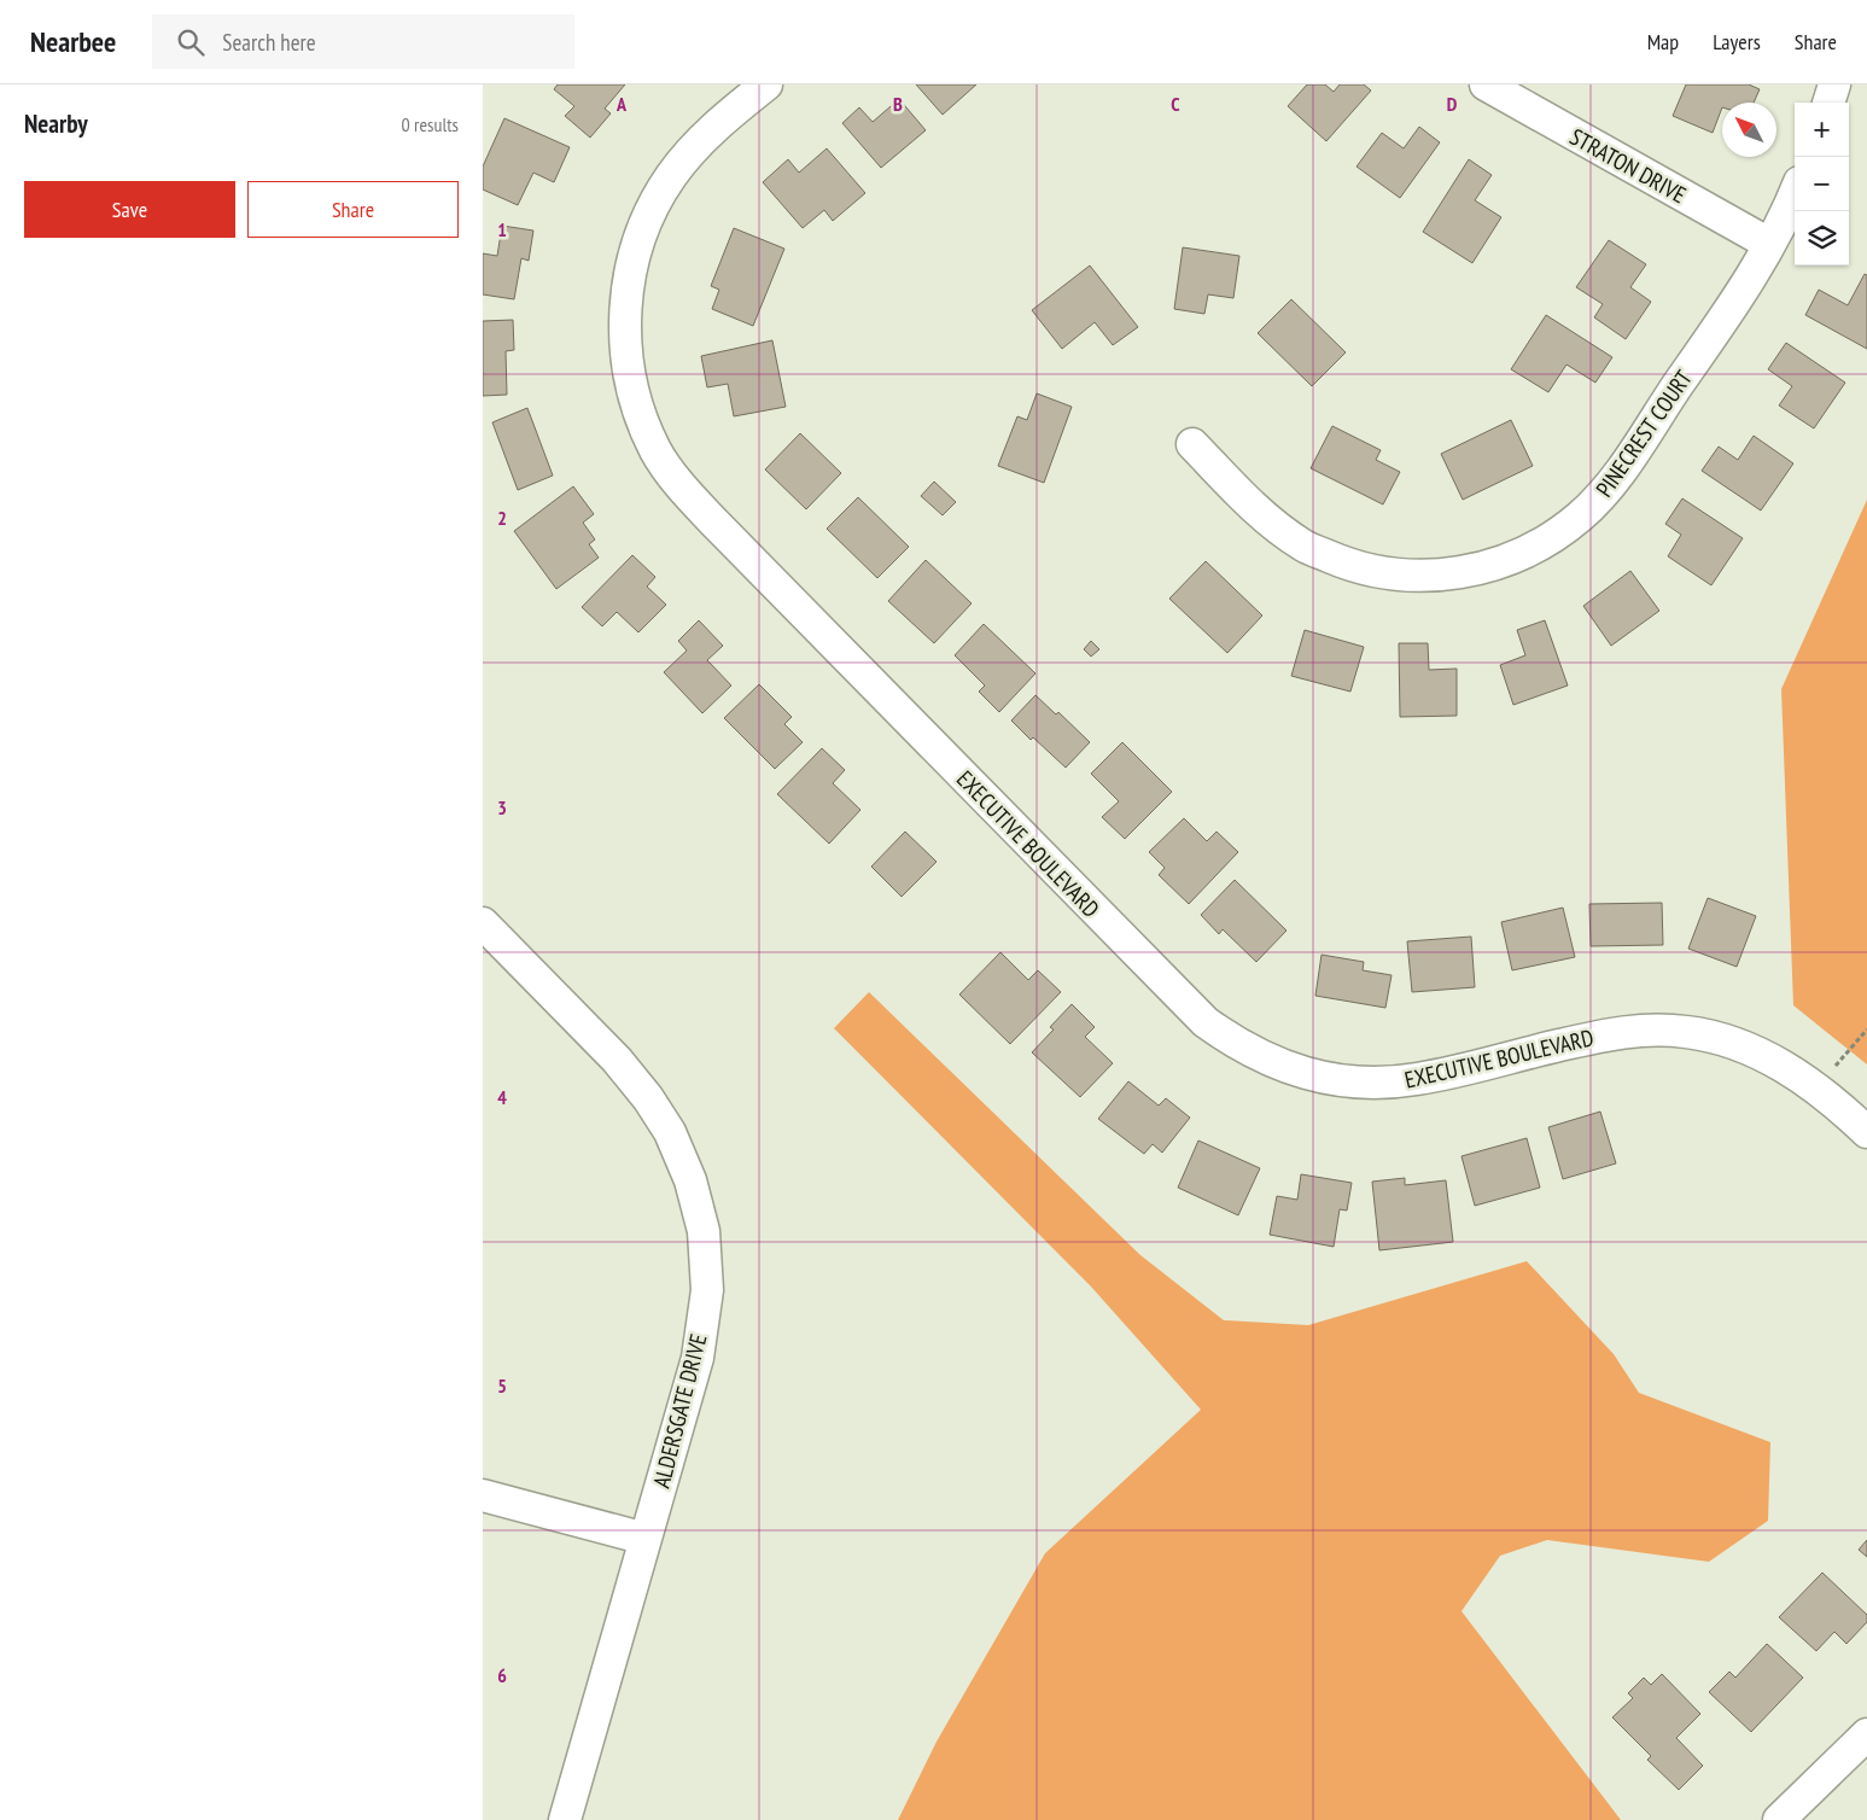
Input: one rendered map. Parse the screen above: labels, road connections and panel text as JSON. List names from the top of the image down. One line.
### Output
{"streets":{"street":["STRATON DRIVE","PINECREST COURT","EXECUTIVE BOULEVARD","ALDERSGATE DRIVE"]},"crossings":[["STRATON DRIVE","PINECREST COURT"]],"north":"top left","page":{"header":"Nearbee","search":"Search here","nav":["Map","Layers","Share"],"heading":["Nearby","0 results"],"map_buttons":["+","−"],"buttons":["Save","Share"]},"grid":{"columns":["A","B","C","D"],"rows":["1","2","3","4","5","6"]}}
